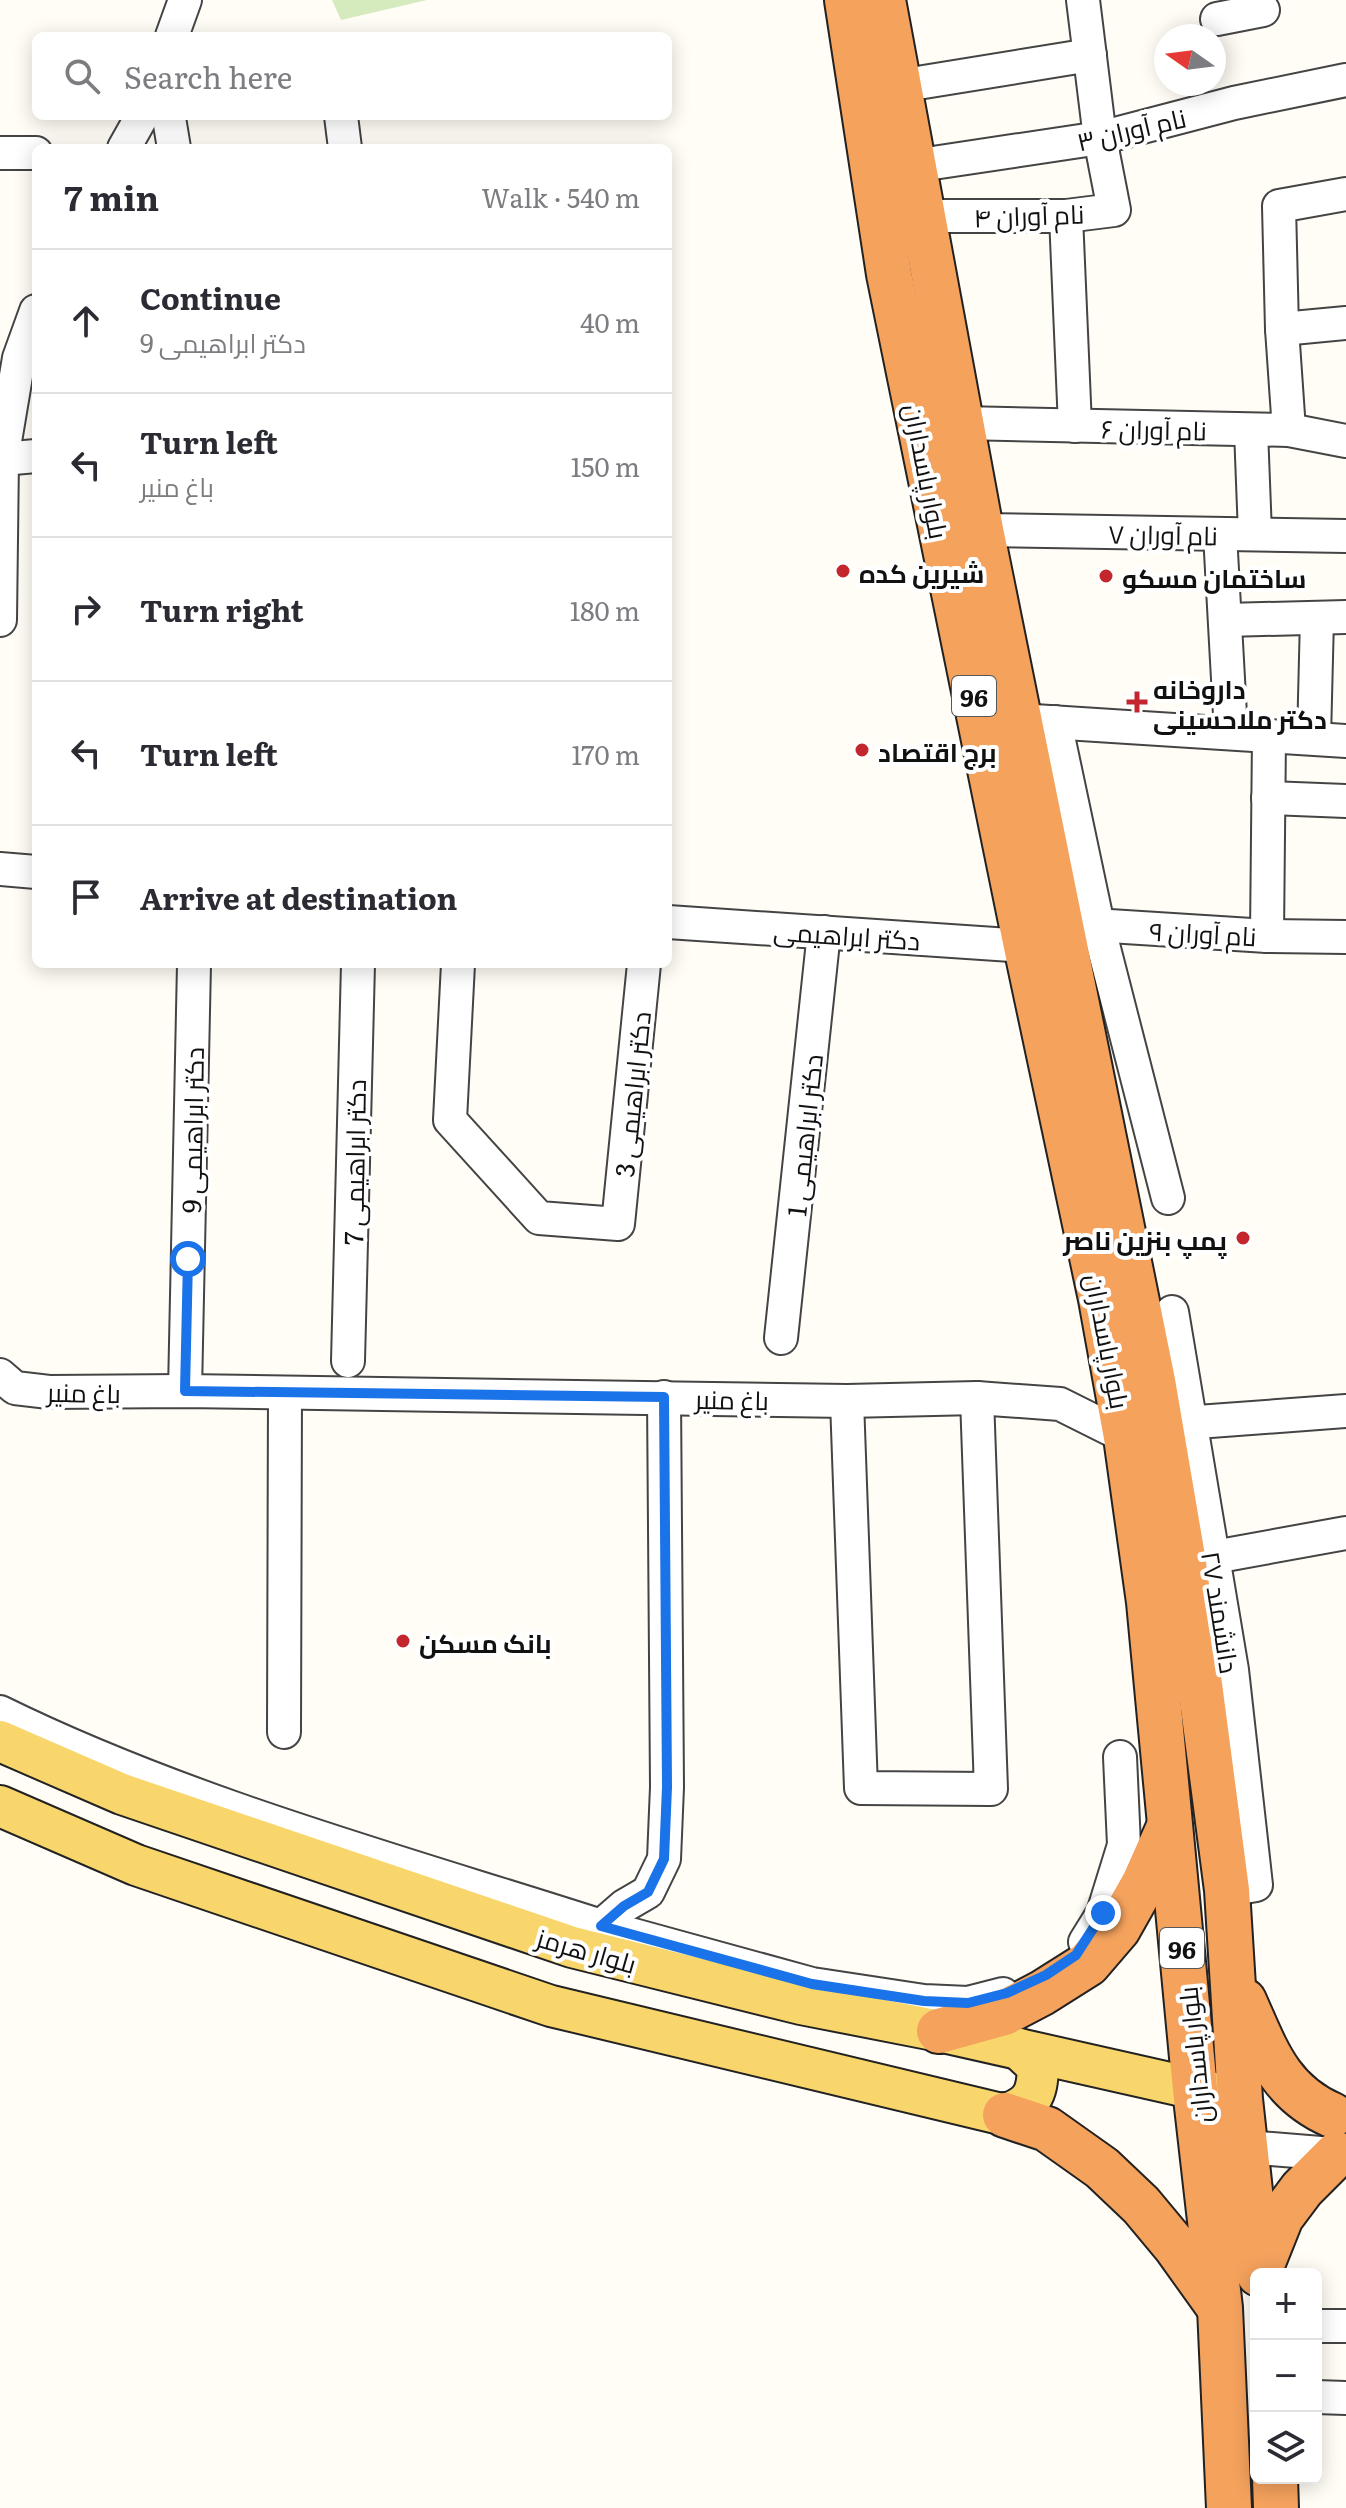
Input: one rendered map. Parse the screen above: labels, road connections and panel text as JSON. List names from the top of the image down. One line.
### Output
{"streets":{"highway":["بلوار پاسداران","96"],"main road":["بلوار هرمز"],"street":["نام آوران ۳","نام آوران ۴","نام آوران ۶","نام آوران ۷","نام آوران ۹","دکتر ابراهیمی","دکتر ابراهیمی 3","دکتر ابراهیمی 9","دکتر ابراهیمی 1","دکتر ابراهیمی 7","باغ منیر"]},"crossings":[["نام آوران ۳","نام آوران ۴"],["نام آوران ۳","بلوار پاسداران"],["نام آوران ۴","بلوار پاسداران"],["نام آوران ۶","بلوار پاسداران"],["بلوار پاسداران","نام آوران ۷"],["بلوار پاسداران","نام آوران ۹"],["بلوار پاسداران","دکتر ابراهیمی"],["بلوار پاسداران","باغ منیر"],["بلوار پاسداران","بلوار هرمز"],["نام آوران ۹","دکتر ابراهیمی"],["دکتر ابراهیمی","دکتر ابراهیمی 1"],["دکتر ابراهیمی 9","باغ منیر"]],"places":{"other":["شیرین کده","ساختمان مسکو","برج اقتصاد","پمپ بنزین ناصر","بانک مسکن"],"health":["داروخانه دکتر ملاحسینی"]},"north":"left","page":{"search":"Search here","heading":["7 min","Walk · 540 m"],"list":[["Continue","دکتر ابراهیمی 9","40 m"],["Turn left","باغ منیر","150 m"],["Turn right","180 m"],["Turn left","170 m"],"Arrive at destination"],"map_buttons":["+","−"]}}
